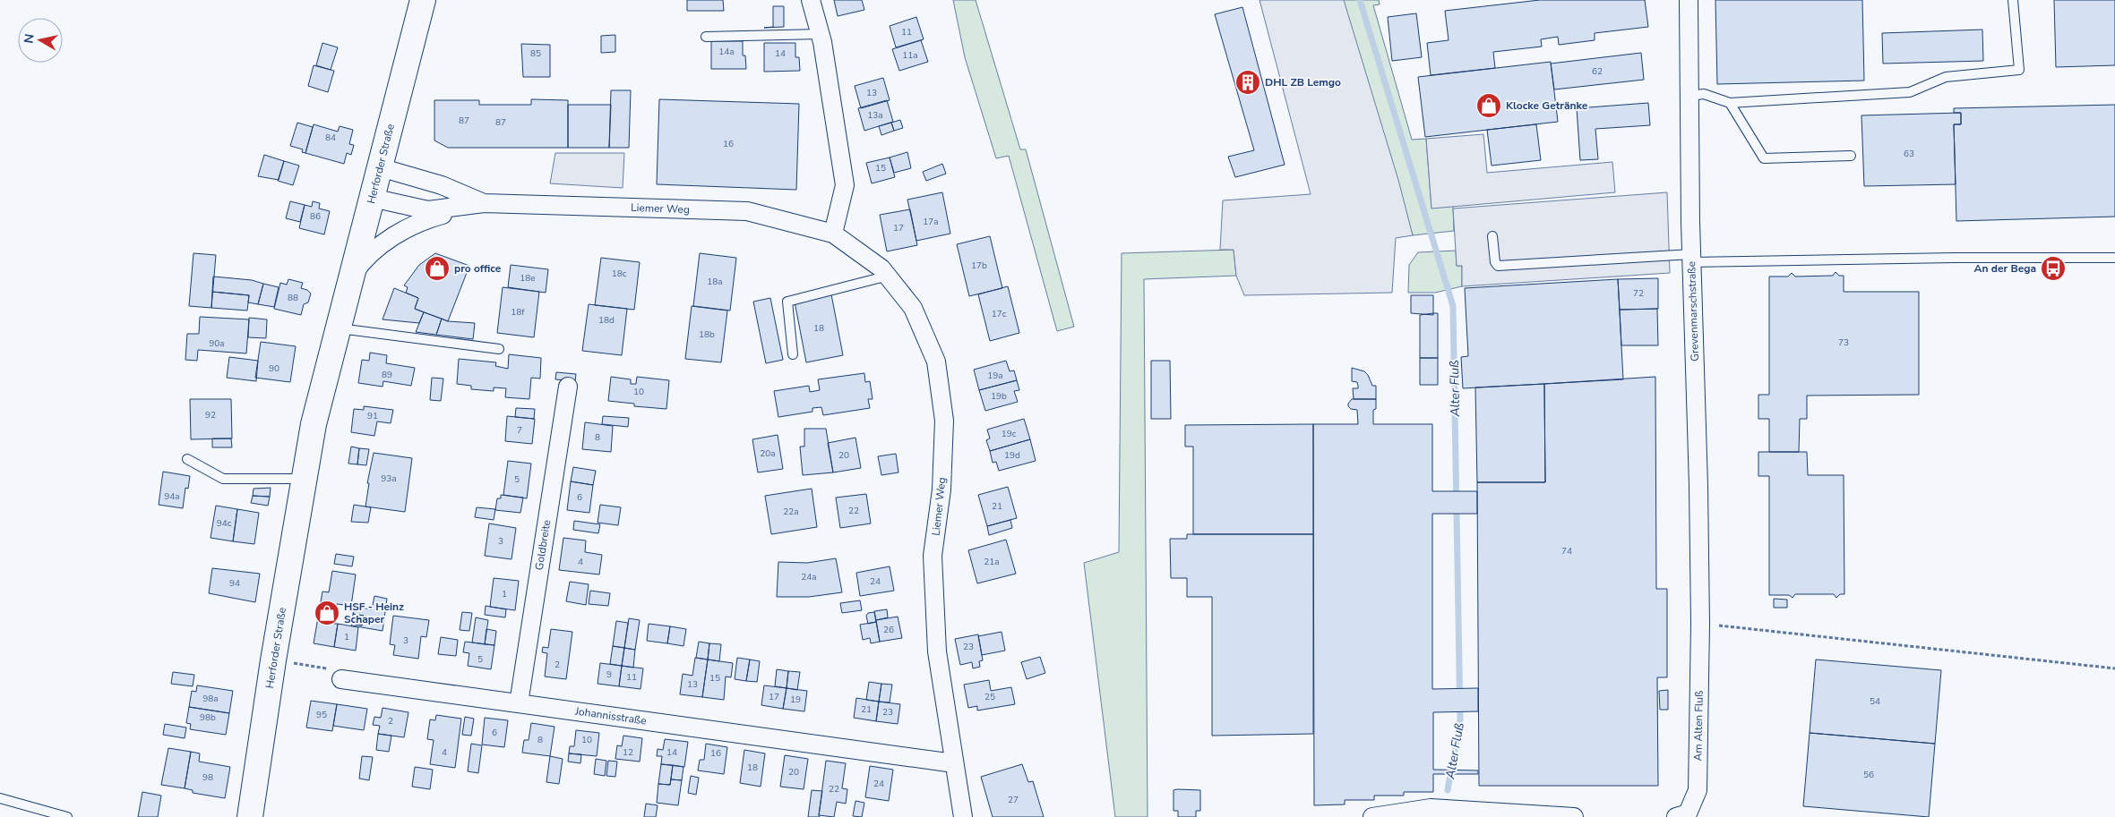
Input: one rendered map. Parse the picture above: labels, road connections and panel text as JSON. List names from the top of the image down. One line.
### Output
{"streets":{"main road":["Herforder Straße"],"street":["Liemer Weg","Grevenmarschstraße","Goldbreite","Johannisstraße","Am Alten Fluß"]},"crossings":[["Herforder Straße","Liemer Weg"],["Liemer Weg","Johannisstraße"],["Grevenmarschstraße","Am Alten Fluß"],["Goldbreite","Johannisstraße"]],"water":["Alter Fluß"],"places":{"building":["DHL ZB Lemgo"],"shop":["Klocke Getränke","pro office","HSF - Heinz Schaper"],"bus stop":["An der Bega"]},"house_numbers":["11","14a","85","14","11a","62","13","13a","87","87","84","16","63","15","86","17a","17","17b","18c","18e","18a","72","88","18f","17c","18d","18","18b","73","90a","90","89","19a","10","19b","92","91","7","19c","8","20a","20","19d","93a","5","94a","6","21","22","22a","94c","3","74","4","21a","24a","24","94","1","26","1","3","23","5","2","9","11","15","13","17","25","98a","19","54","21","23","95","98b","2","6","8","10","4","12","14","16","18","20","56","98","24","22","27"],"north":"left"}
